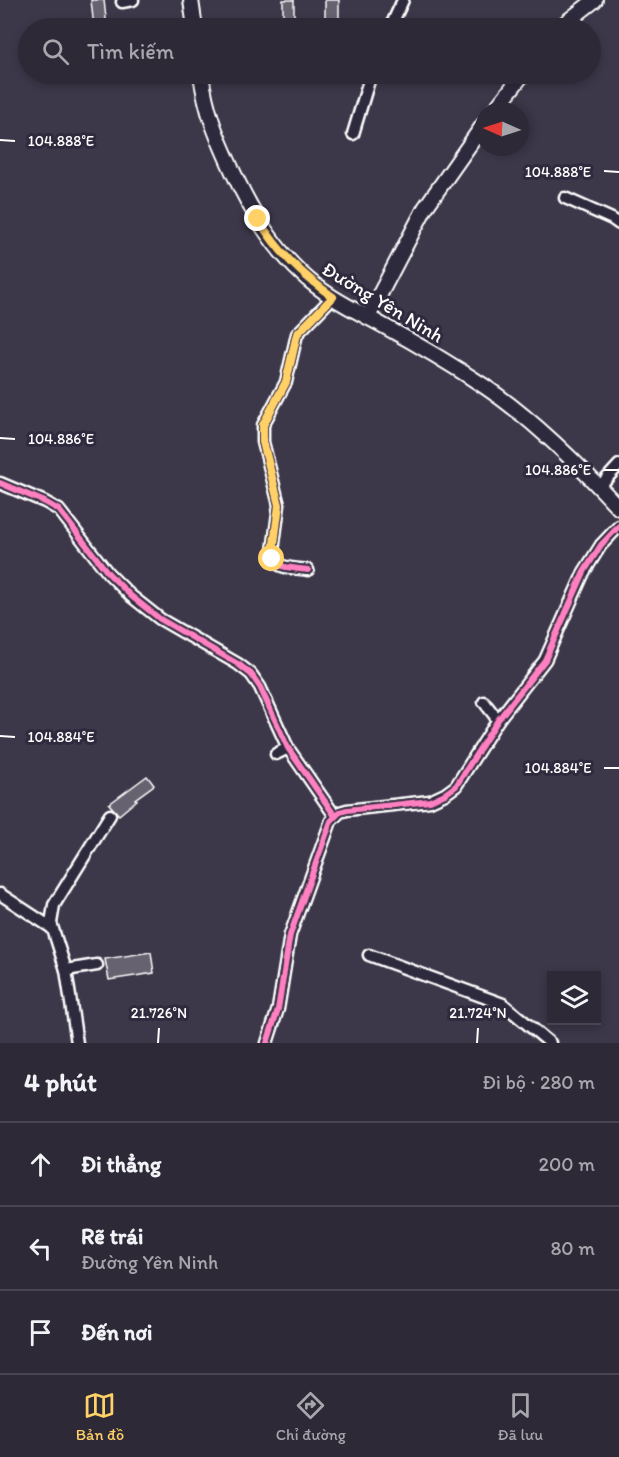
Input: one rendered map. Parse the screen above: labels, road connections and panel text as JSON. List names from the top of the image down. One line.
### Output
{"streets":{"main road":["Đường Yên Ninh"]},"north":"left","page":{"search":"Tìm kiếm","heading":["4 phút","Đi bộ · 280 m"],"list":[["Đi thẳng","200 m"],["Rẽ trái","Đường Yên Ninh","80 m"],"Đến nơi"],"nav":["Bản đồ","Chỉ đường","Đã lưu"]},"coordinates":["104.888°E","104.886°E","104.884°E","21.726°N","21.724°N"]}
